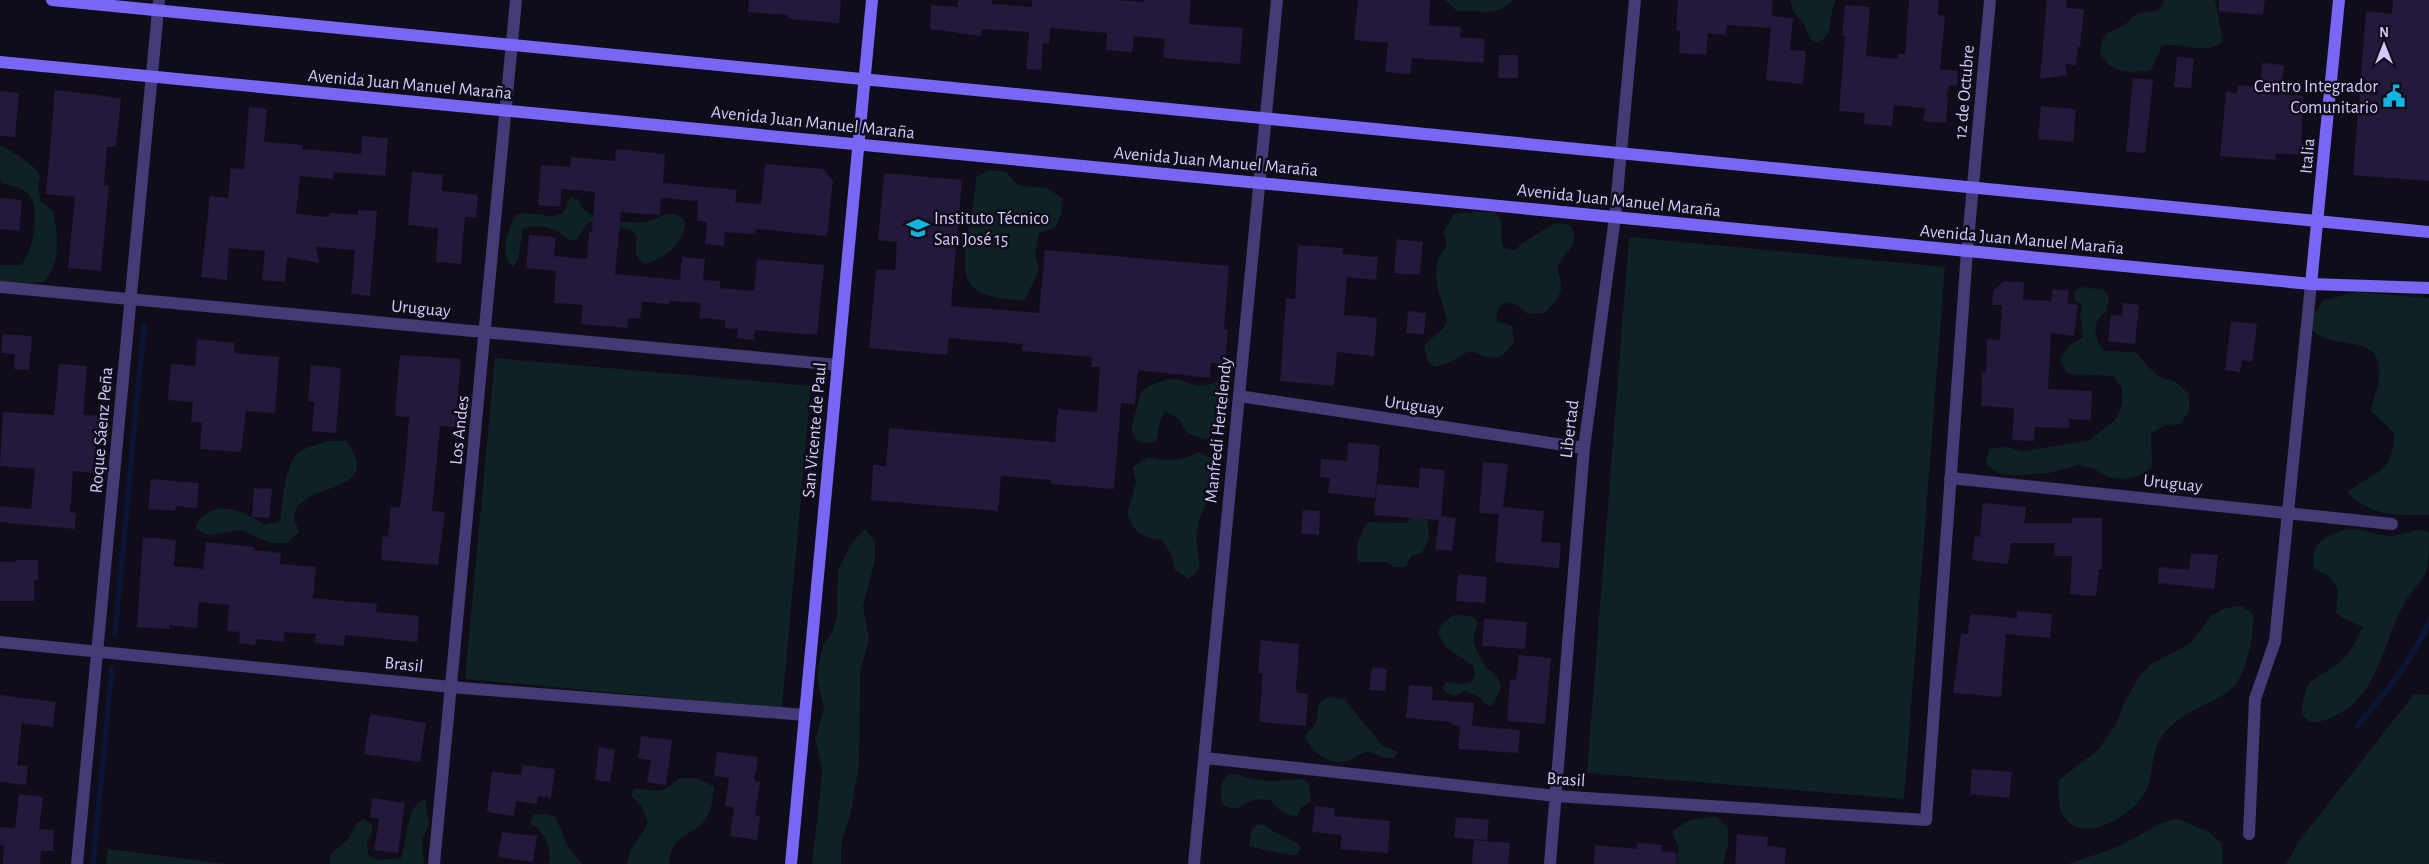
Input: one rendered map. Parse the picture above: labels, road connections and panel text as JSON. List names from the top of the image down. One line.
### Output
{"streets":{"street":["Avenida Juan Manuel Maraña","12 de Octubre","Italia","Uruguay","Libertad","Roque Sáenz Peña","Los Andes","San Vicente de Paul","Manfredi Hertelendy","Brasil"]},"crossings":[["Avenida Juan Manuel Maraña","12 de Octubre"],["Avenida Juan Manuel Maraña","Italia"],["Avenida Juan Manuel Maraña","Libertad"],["Avenida Juan Manuel Maraña","Roque Sáenz Peña"],["Avenida Juan Manuel Maraña","Los Andes"],["Avenida Juan Manuel Maraña","San Vicente de Paul"],["Avenida Juan Manuel Maraña","Manfredi Hertelendy"],["12 de Octubre","Uruguay"],["12 de Octubre","Brasil"],["Uruguay","Libertad"],["Uruguay","Roque Sáenz Peña"],["Uruguay","Los Andes"],["Uruguay","San Vicente de Paul"],["Uruguay","Manfredi Hertelendy"],["Libertad","Brasil"],["Roque Sáenz Peña","Brasil"],["Los Andes","Brasil"],["San Vicente de Paul","Brasil"],["Manfredi Hertelendy","Brasil"]],"places":{"public building":["Centro Integrador Comunitario"],"school or university":["Instituto Técnico San José 15"]},"north":"top"}
